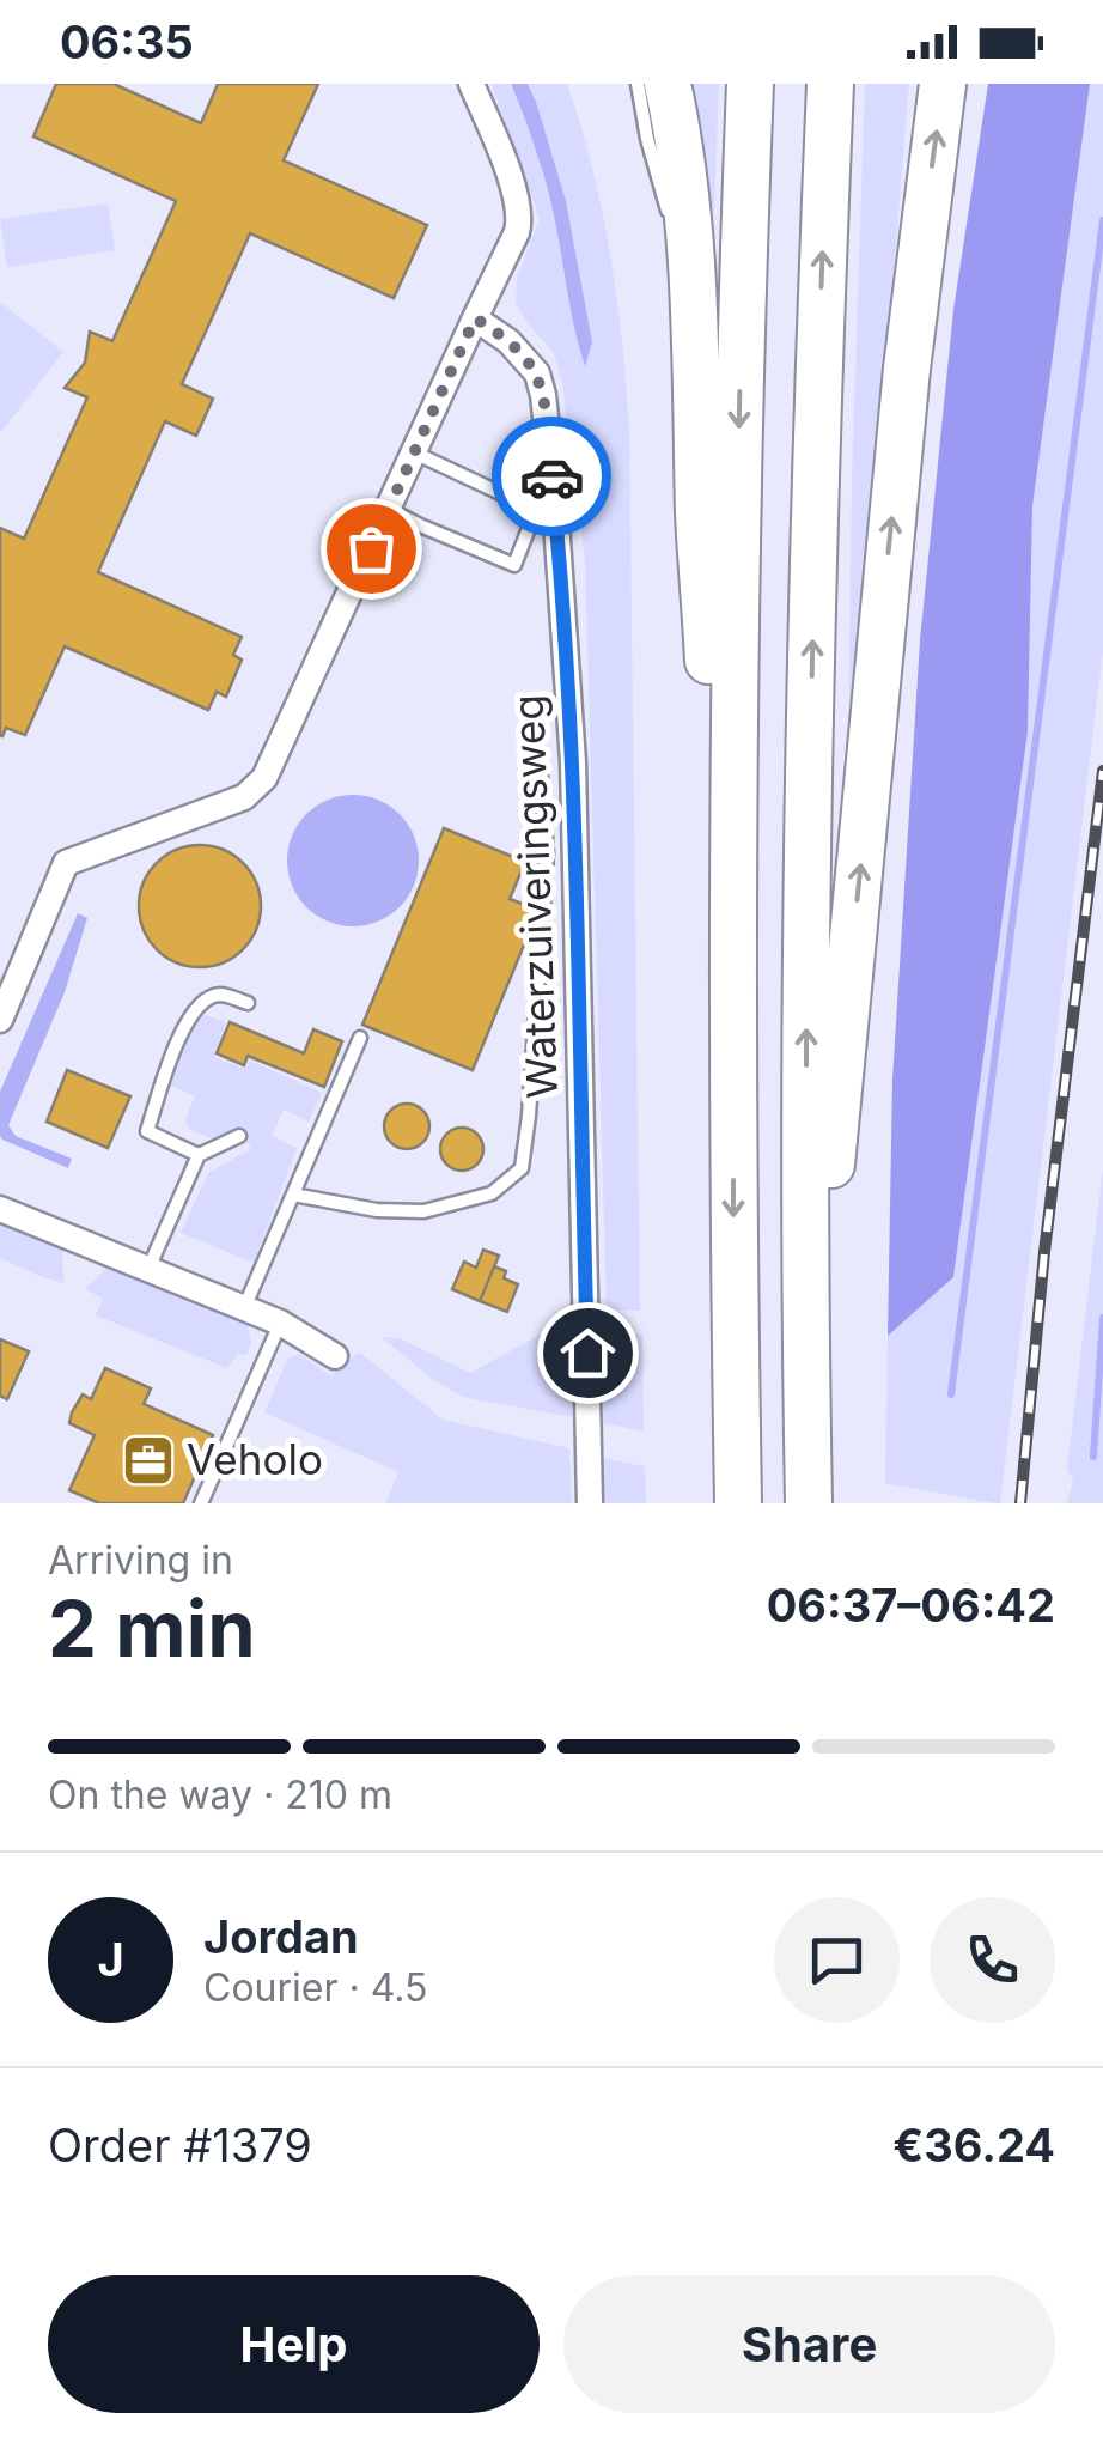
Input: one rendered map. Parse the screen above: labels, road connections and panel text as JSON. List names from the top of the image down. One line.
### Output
{"streets":{"street":["Waterzuiveringsweg"]},"places":{"office":["Veholo"]},"page":{"status":"06:35","heading":["2 min","Arriving in","06:37–06:42"],"panel":["Jordan","Courier · 4.5","Order #1379","€36.24"],"bar":"On the way · 210 m","round":"J","buttons":["Help","Share"]}}
